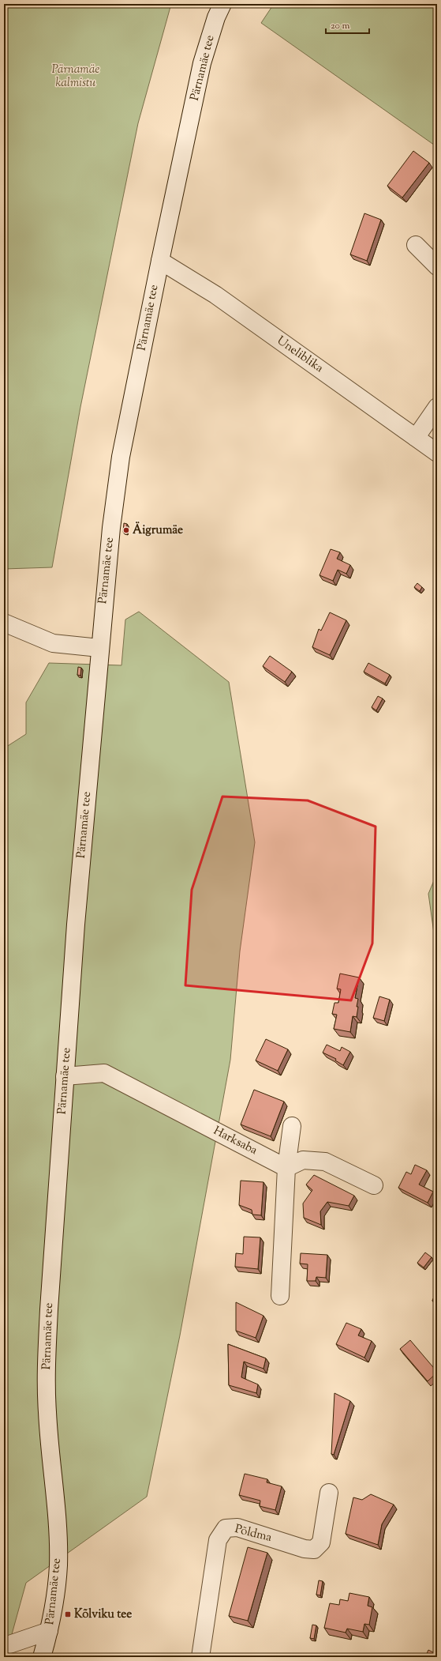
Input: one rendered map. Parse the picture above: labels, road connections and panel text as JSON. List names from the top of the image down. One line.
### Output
{"streets":{"main road":["Pärnamäe tee","Uneliblika","Harksaba","Põldma"]},"crossings":[["Pärnamäe tee","Uneliblika"],["Pärnamäe tee","Harksaba"]],"parks":["Pärnamäe kalmistu"],"places":{"other":["Äigrumäe"],"transit":["Kõlviku tee"]},"scale_bar":"20 m"}
